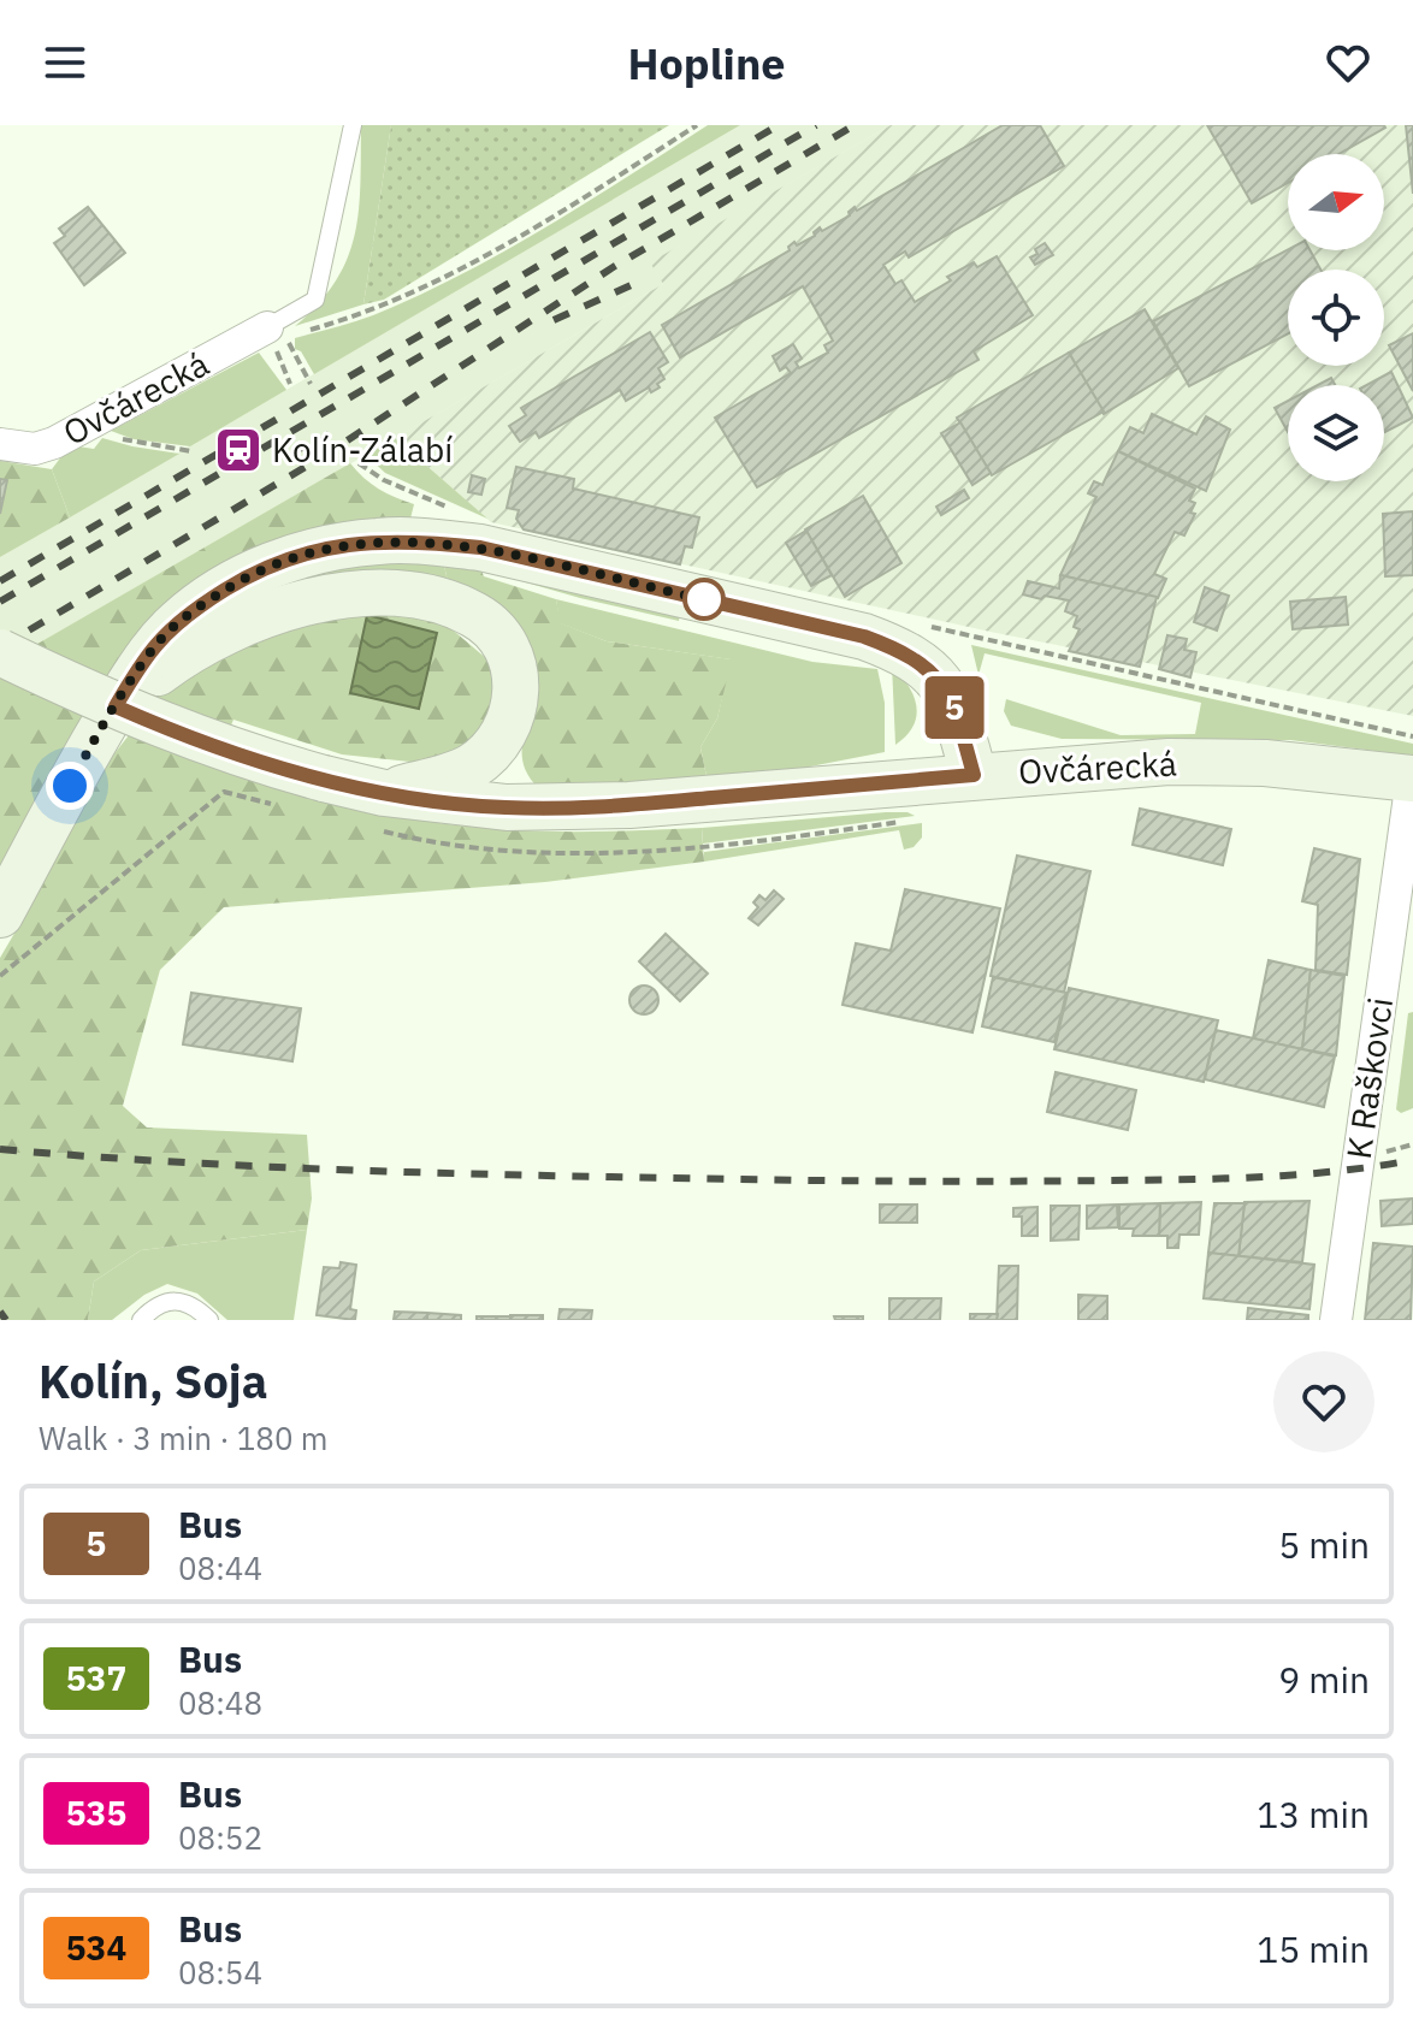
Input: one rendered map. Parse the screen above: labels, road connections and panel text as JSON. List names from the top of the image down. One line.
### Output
{"streets":{"main road":["Ovčárecká"],"street":["K Raškovci"]},"crossings":[["Ovčárecká","K Raškovci"]],"places":{"station":["Kolín-Zálabí"]},"lines":["bus line 5"],"north":"right","page":{"header":"Hopline","on_map":"5","heading":["Kolín, Soja","Walk · 3 min · 180 m"],"list":[{"mark":"5","name":"Bus","note":"08:44","value":"5 min"},{"mark":"537","name":"Bus","note":"08:48","value":"9 min"},{"mark":"535","name":"Bus","note":"08:52","value":"13 min"},{"mark":"534","name":"Bus","note":"08:54","value":"15 min"}]}}
